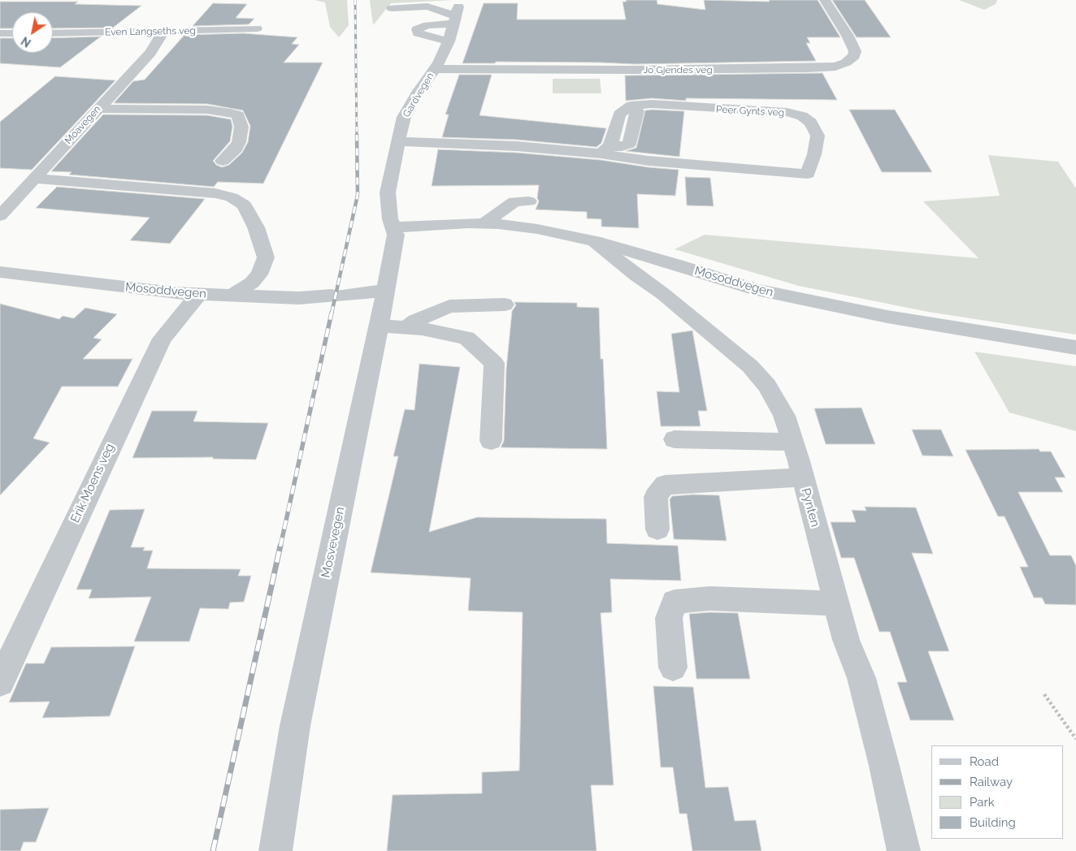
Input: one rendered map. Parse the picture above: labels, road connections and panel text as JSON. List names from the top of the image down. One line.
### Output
{"streets":{"street":["Even Langseths veg","Jo Gjendes veg","Gardvegen","Peer Gynts veg","Moavegen","Mosoddvegen","Erik Moens veg","Pynten","Mosvevegen"]},"crossings":[["Even Langseths veg","Moavegen"],["Jo Gjendes veg","Gardvegen"],["Gardvegen","Peer Gynts veg"],["Gardvegen","Mosoddvegen"],["Gardvegen","Mosvevegen"],["Mosoddvegen","Erik Moens veg"],["Mosoddvegen","Pynten"],["Mosoddvegen","Mosvevegen"]],"legend":["Road","Railway","Park","Building"],"north":"bottom left"}
